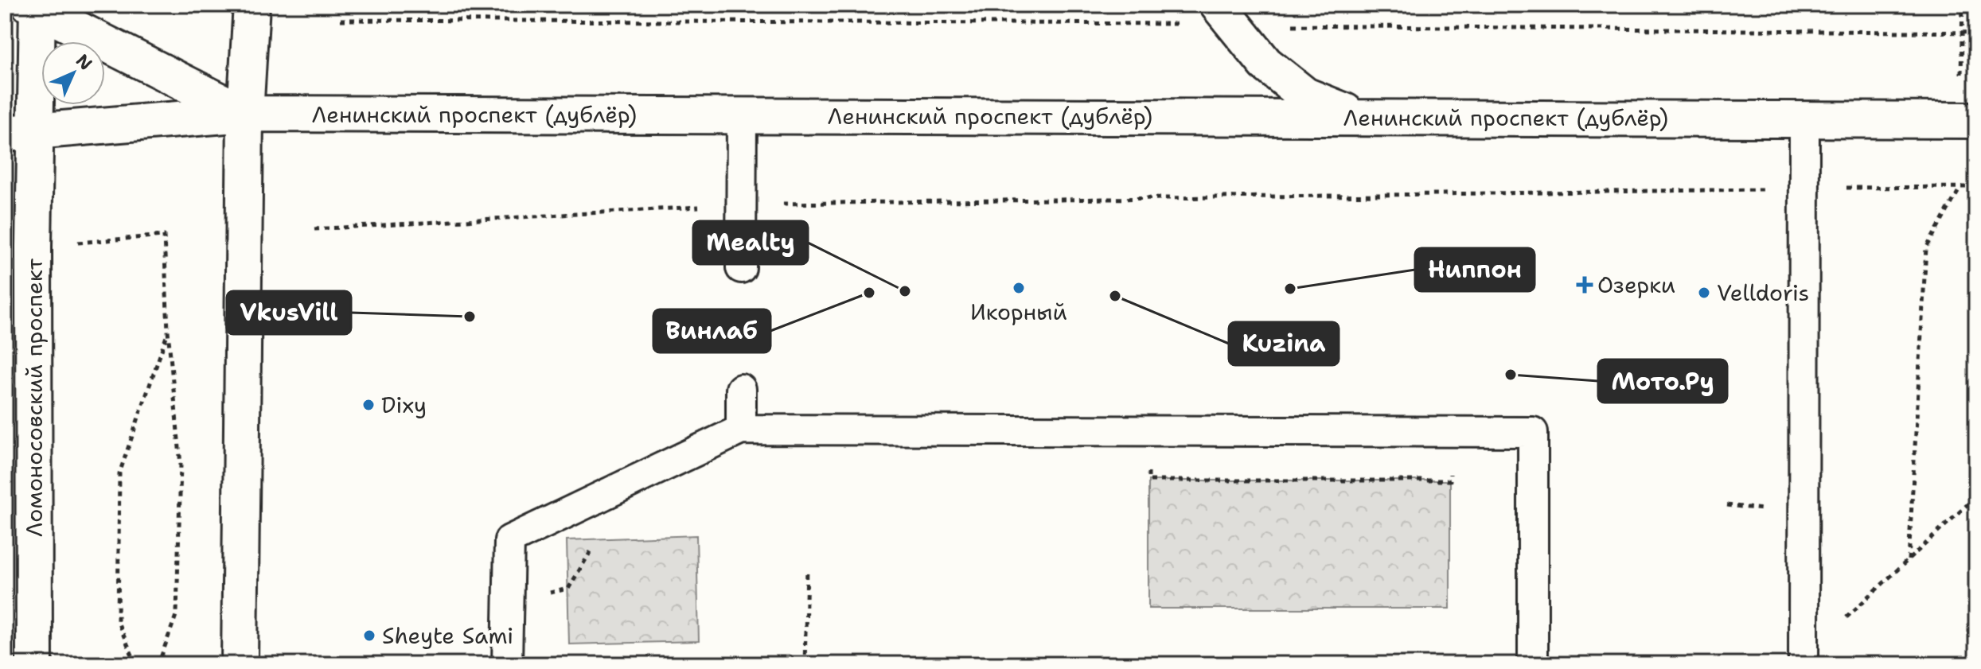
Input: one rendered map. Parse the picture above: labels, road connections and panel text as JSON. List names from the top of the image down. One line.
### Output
{"streets":{"street":["Ленинский проспект (дублёр)","Ломоносовский проспект"]},"crossings":[["Ленинский проспект (дублёр)","Ломоносовский проспект"]],"places":{"health":["Озерки"],"other":["Икорный","Ниппон","Mealty","Винлаб","Velldoris","Kuzina","VkusVill","Мото.Ру","Dixy","Sheyte Sami"]},"north":"top right"}
